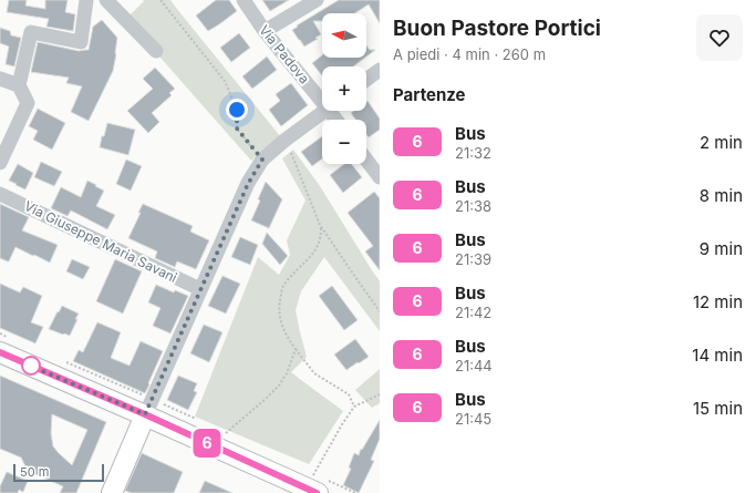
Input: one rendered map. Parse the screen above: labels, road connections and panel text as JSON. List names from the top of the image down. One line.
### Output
{"streets":{"street":["Via Padova","Via Giuseppe Maria Savani"]},"lines":["bus line 6"],"scale_bar":"50 m","north":"left","page":{"on_map":"6","heading":[["Buon Pastore Portici","A piedi · 4 min · 260 m"],"Partenze"],"map_buttons":["+","−"],"list":[{"mark":"6","name":"Bus","note":"21:32","value":"2 min"},{"mark":"6","name":"Bus","note":"21:38","value":"8 min"},{"mark":"6","name":"Bus","note":"21:39","value":"9 min"},{"mark":"6","name":"Bus","note":"21:42","value":"12 min"},{"mark":"6","name":"Bus","note":"21:44","value":"14 min"},{"mark":"6","name":"Bus","note":"21:45","value":"15 min"}],"scale":"50 m"}}
